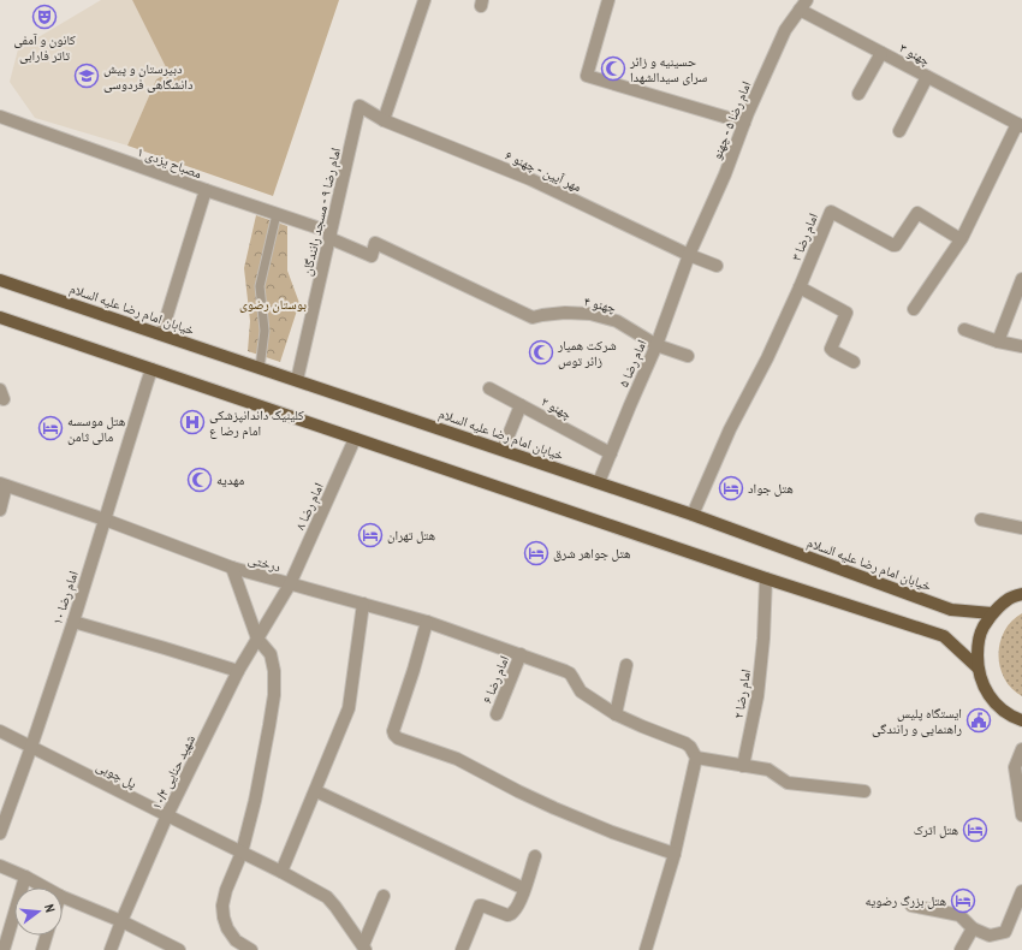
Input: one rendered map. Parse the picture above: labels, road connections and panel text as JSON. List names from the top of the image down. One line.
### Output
{"streets":{"main road":["خیابان امام رضا علیه السلام"],"street":["چهنو ۳","امام رضا ۵ - چهنو","مصباح یزدی ۱","مهر آیین - چهنو ۶","امام رضا ۹ - مسجد رانندگان","امام رضا ۳","چهنو ۴","امام رضا ۵","چهنو ۲","امام رضا ۸","درختی","امام رضا ۱۰","امام رضا ۶","امام رضا ۲","شهید حنایی ۱۰/۴","پل چوبی"]},"crossings":[["چهنو ۳","امام رضا ۵ - چهنو"],["امام رضا ۵ - چهنو","مهر آیین - چهنو ۶"],["امام رضا ۵ - چهنو","امام رضا ۵"],["مصباح یزدی ۱","امام رضا ۹ - مسجد رانندگان"],["مصباح یزدی ۱","چهنو ۴"],["مهر آیین - چهنو ۶","امام رضا ۹ - مسجد رانندگان"],["مهر آیین - چهنو ۶","امام رضا ۵"],["امام رضا ۹ - مسجد رانندگان","خیابان امام رضا علیه السلام"],["امام رضا ۳","خیابان امام رضا علیه السلام"],["چهنو ۴","امام رضا ۵"],["خیابان امام رضا علیه السلام","امام رضا ۵"],["امام رضا ۵","چهنو ۲"],["امام رضا ۸","درختی"],["امام رضا ۸","شهید حنایی ۱۰/۴"],["درختی","امام رضا ۱۰"],["درختی","امام رضا ۶"],["امام رضا ۱۰","پل چوبی"],["شهید حنایی ۱۰/۴","پل چوبی"]],"parks":["بوستان رضوی"],"places":{"theatre":["کانون و آمفی تاتر فارابی"],"mosque":["حسینیه و زائر سرای سیدالشهدا","شرکت همیار زائر توس","مهدیه"],"school or university":["دبیرستان و پیش دانشگاهی فردوسی"],"hospital":["کلینیک داندانپزشکى امام رضا ع"],"hotel":["هتل موسسه مالی ثامن","هتل جواد","هتل تهران","هتل جواهر شرق","هتل اترک","هتل بزرگ رضویه"],"public building":["ایستگاه پلیس راهنمایی و رانندگی"]},"north":"right"}
